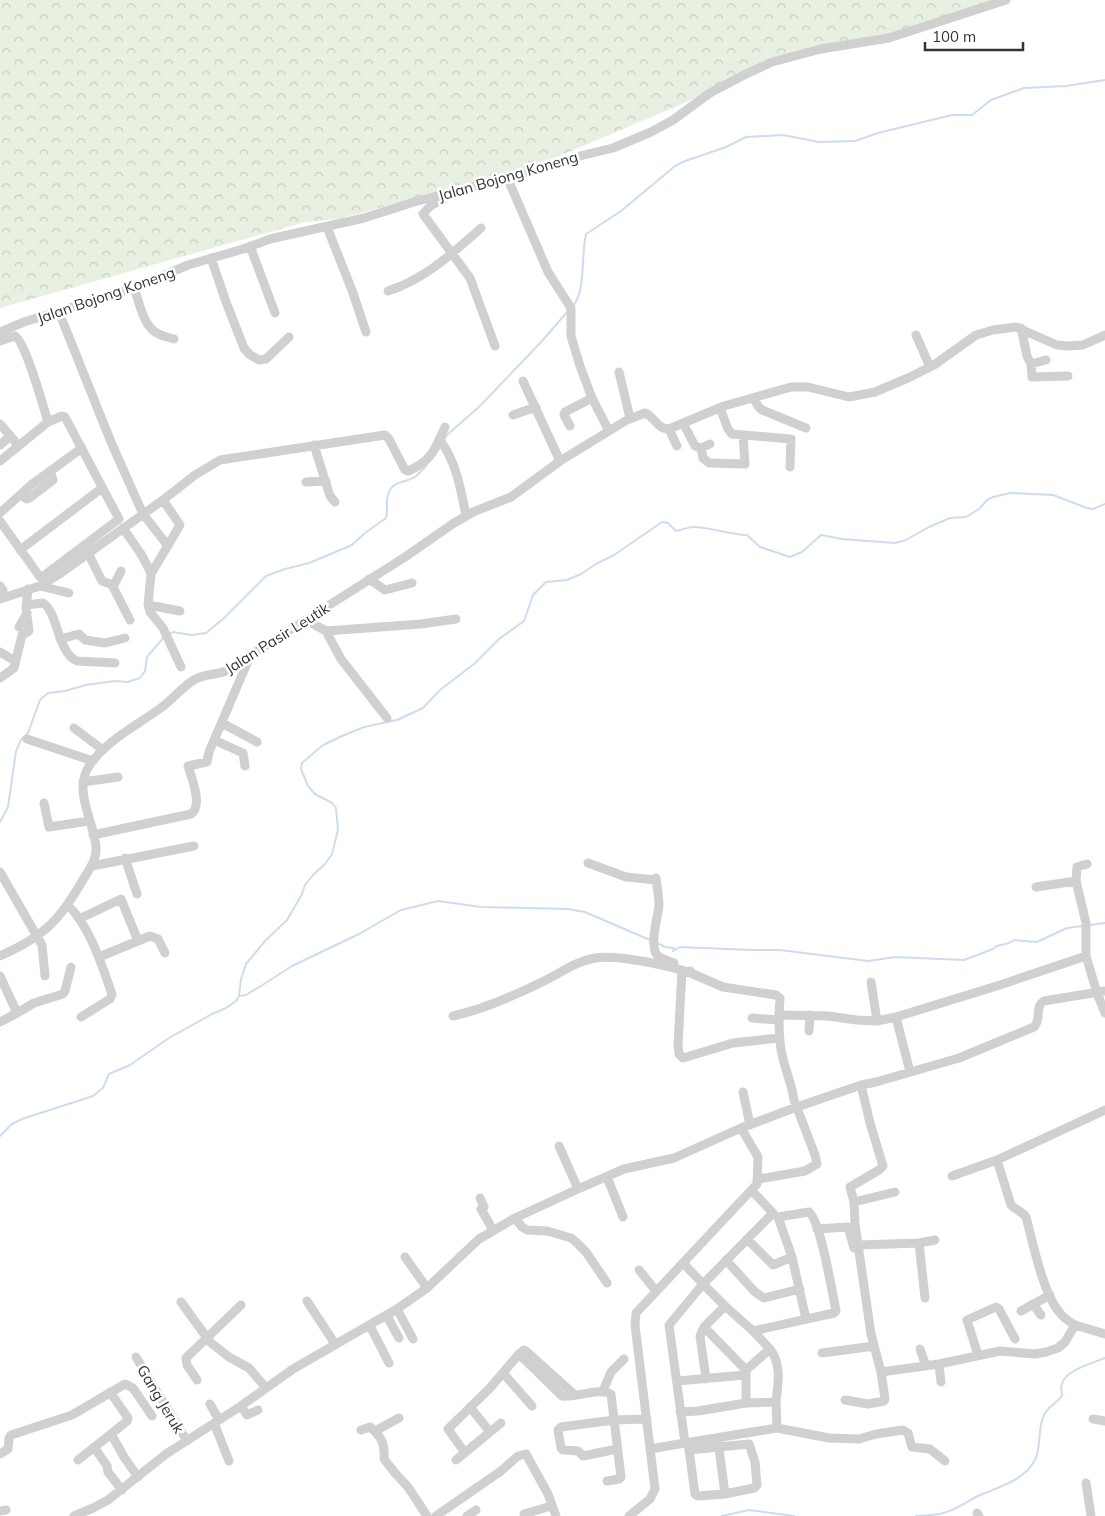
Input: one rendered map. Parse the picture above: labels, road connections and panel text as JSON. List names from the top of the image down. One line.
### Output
{"streets":{"street":["Jalan Bojong Koneng","Jalan Pasir Leutik","Gang Jeruk"]},"scale_bar":"100 m"}
